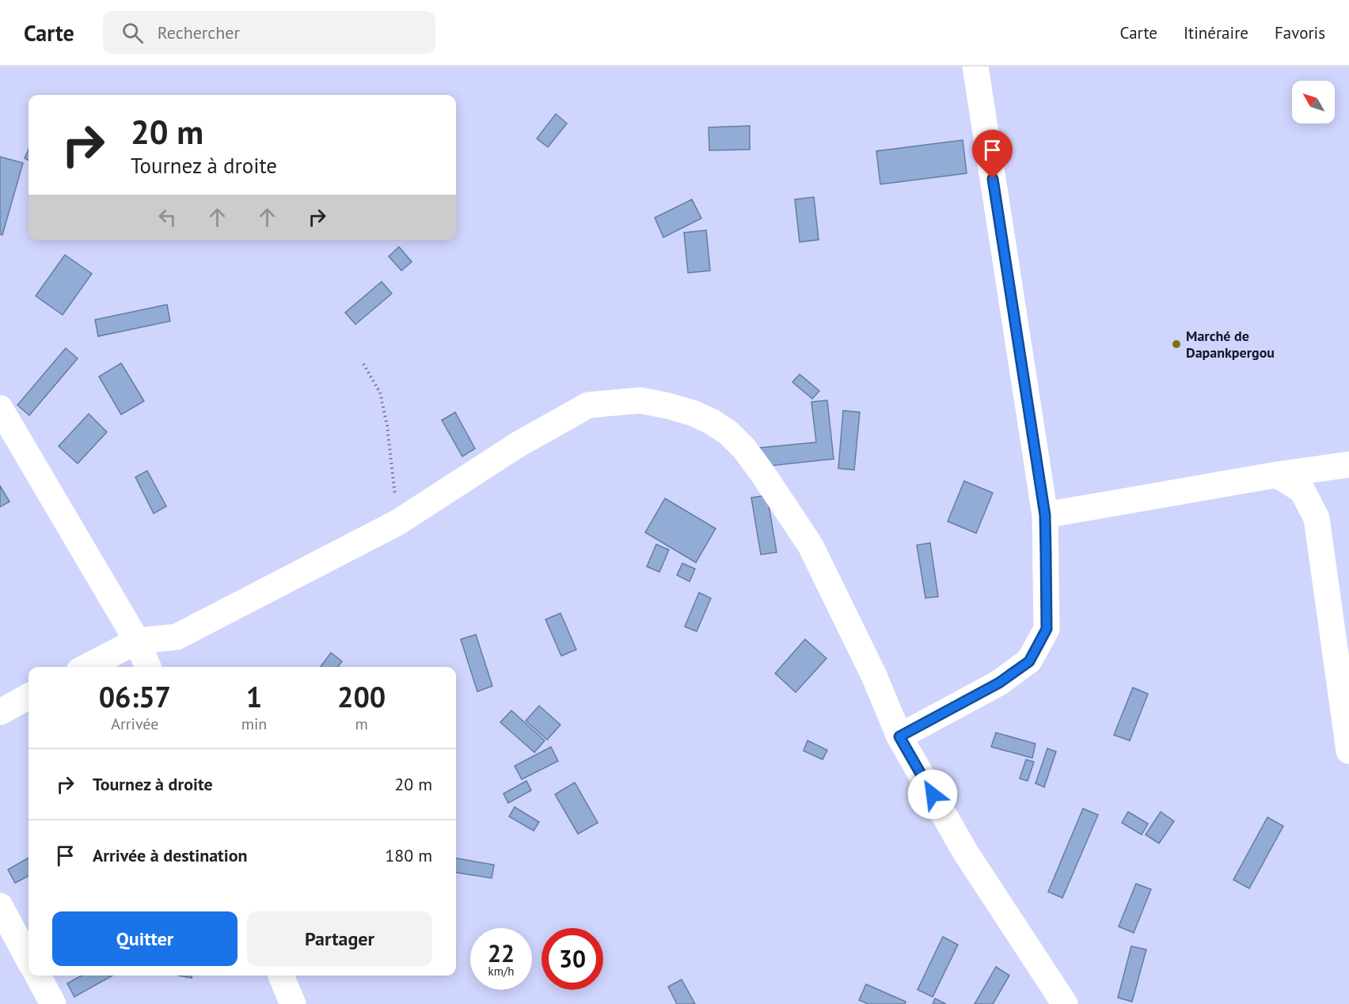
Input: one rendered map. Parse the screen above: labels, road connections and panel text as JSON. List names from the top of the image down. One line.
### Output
{"places":["Marché de Dapankpergou"],"north":"top left","page":{"header":"Carte","search":"Rechercher","nav":["Carte","Itinéraire","Favoris"],"turn":["20 m","Tournez à droite"],"eta":["06:57","Arrivée","1","min","200","m"],"list":[{"name":"Tournez à droite","value":"20 m"},{"name":"Arrivée à destination","value":"180 m"}],"buttons":["Quitter","Partager"],"speed":"22 km/h","limit":"30"}}
